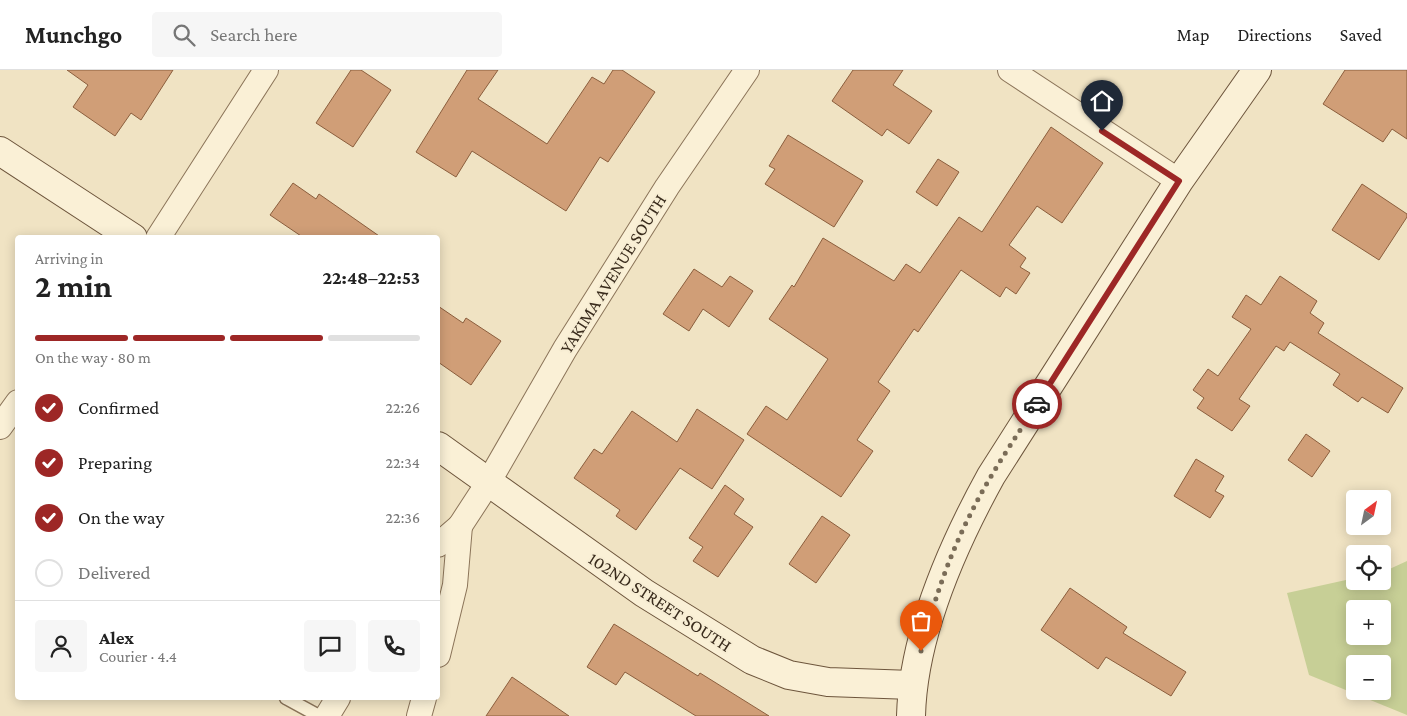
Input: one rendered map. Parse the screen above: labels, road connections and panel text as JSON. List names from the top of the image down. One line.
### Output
{"streets":{"main road":["102ND STREET SOUTH"],"street":["YAKIMA AVENUE SOUTH"]},"crossings":[["YAKIMA AVENUE SOUTH","102ND STREET SOUTH"]],"north":"top right","page":{"header":"Munchgo","search":"Search here","nav":["Map","Directions","Saved"],"heading":["2 min","Arriving in","22:48–22:53"],"panel":["Alex","Courier · 4.4"],"bar":"On the way · 80 m","list":[["Confirmed","22:26"],["Preparing","22:34"],["On the way","22:36"],"Delivered"],"map_buttons":["+","−"]}}
